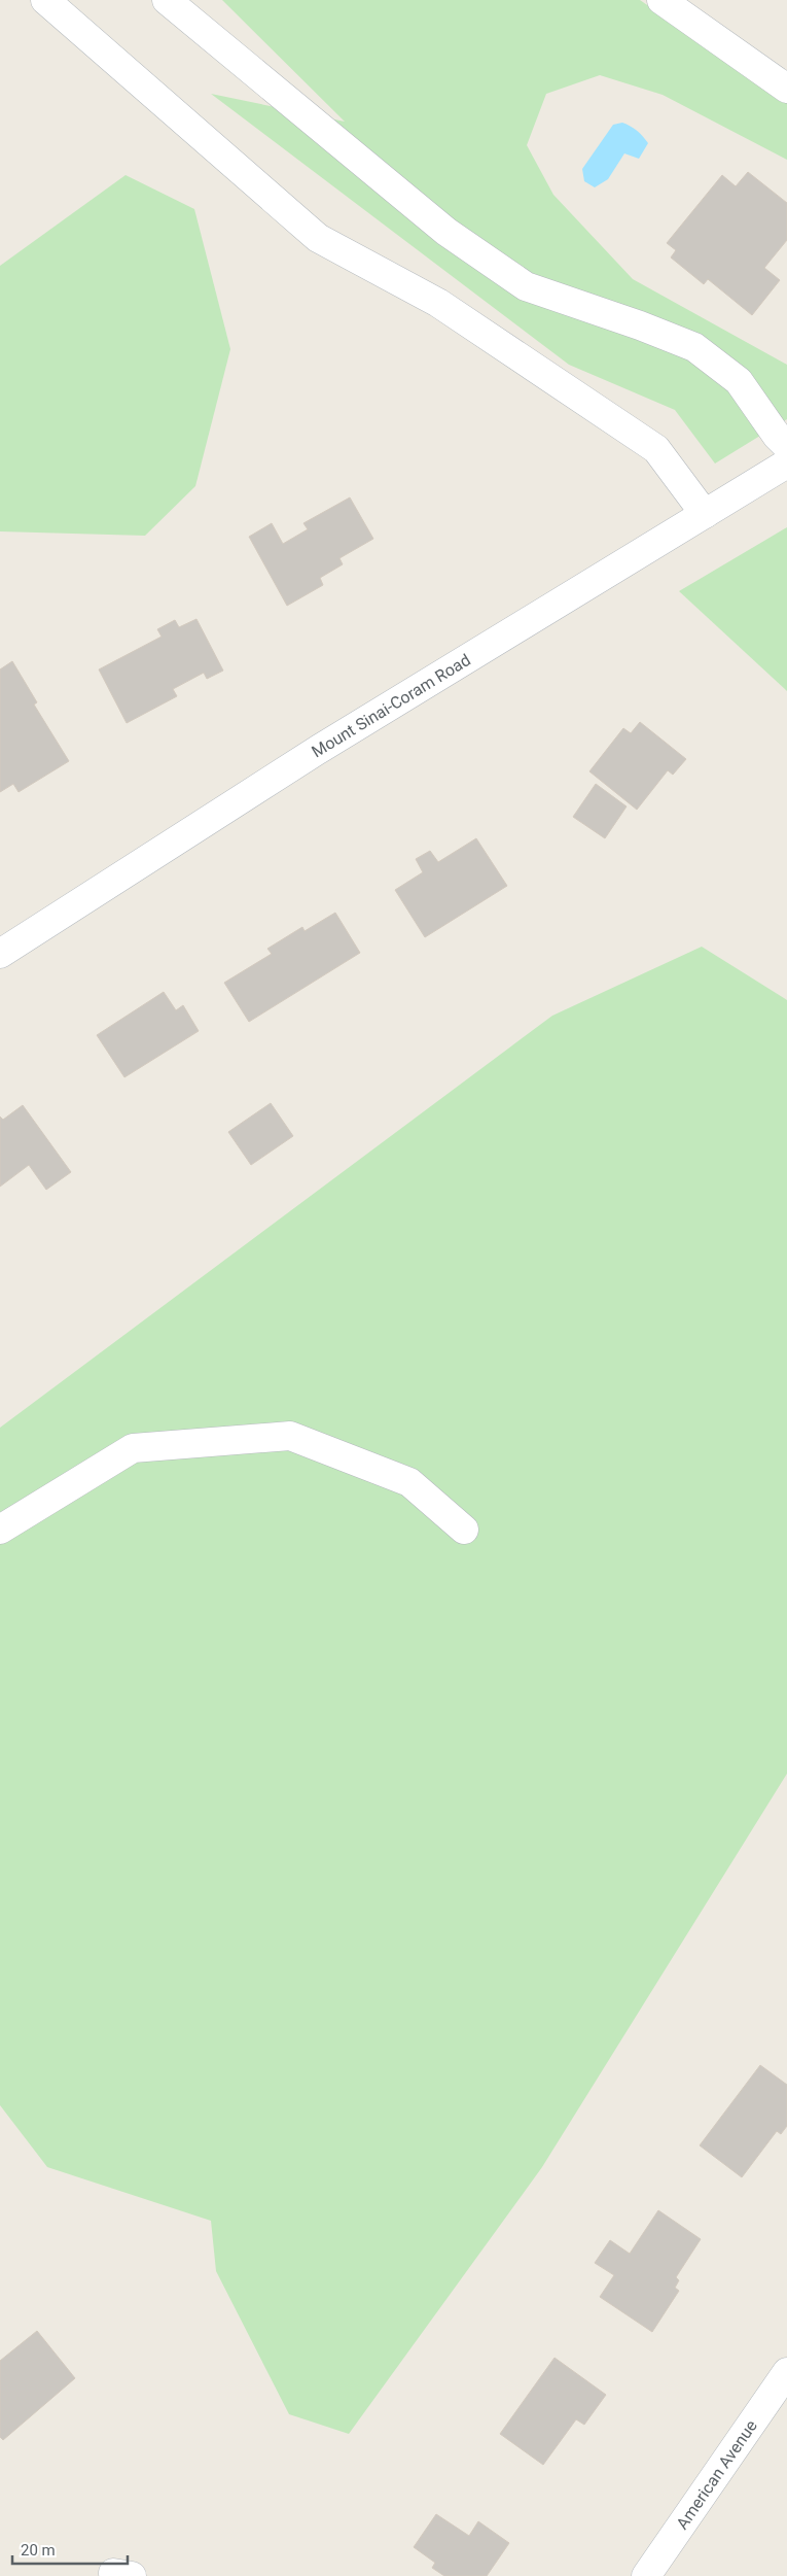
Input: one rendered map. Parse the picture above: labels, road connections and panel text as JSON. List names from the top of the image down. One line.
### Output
{"streets":{"street":["Mount Sinai-Coram Road","American Avenue"]},"scale_bar":"20 m"}
